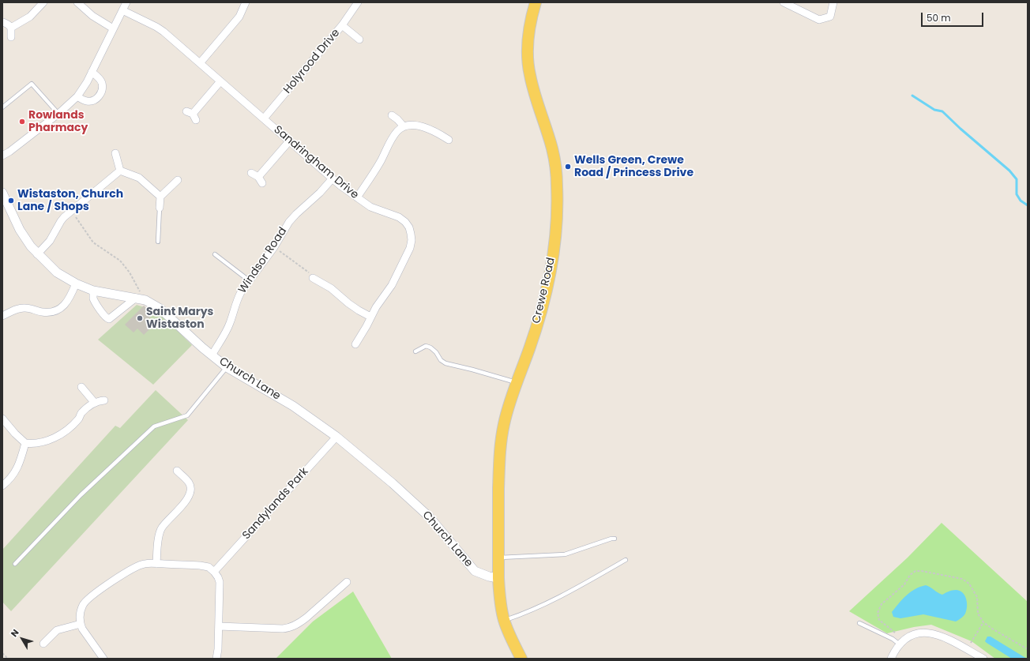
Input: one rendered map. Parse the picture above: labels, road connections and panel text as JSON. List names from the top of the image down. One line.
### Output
{"streets":{"main road":["Crewe Road"],"street":["Holyrood Drive","Sandringham Drive","Windsor Road","Church Lane","Sandylands Park"]},"crossings":[["Holyrood Drive","Sandringham Drive"],["Sandringham Drive","Windsor Road"],["Windsor Road","Church Lane"],["Crewe Road","Church Lane"],["Church Lane","Sandylands Park"]],"places":["Rowlands Pharmacy","Wells Green, Crewe Road / Princess Drive","Wistaston, Church Lane / Shops","Saint Marys Wistaston"],"scale_bar":"50 m","north":"top left"}
